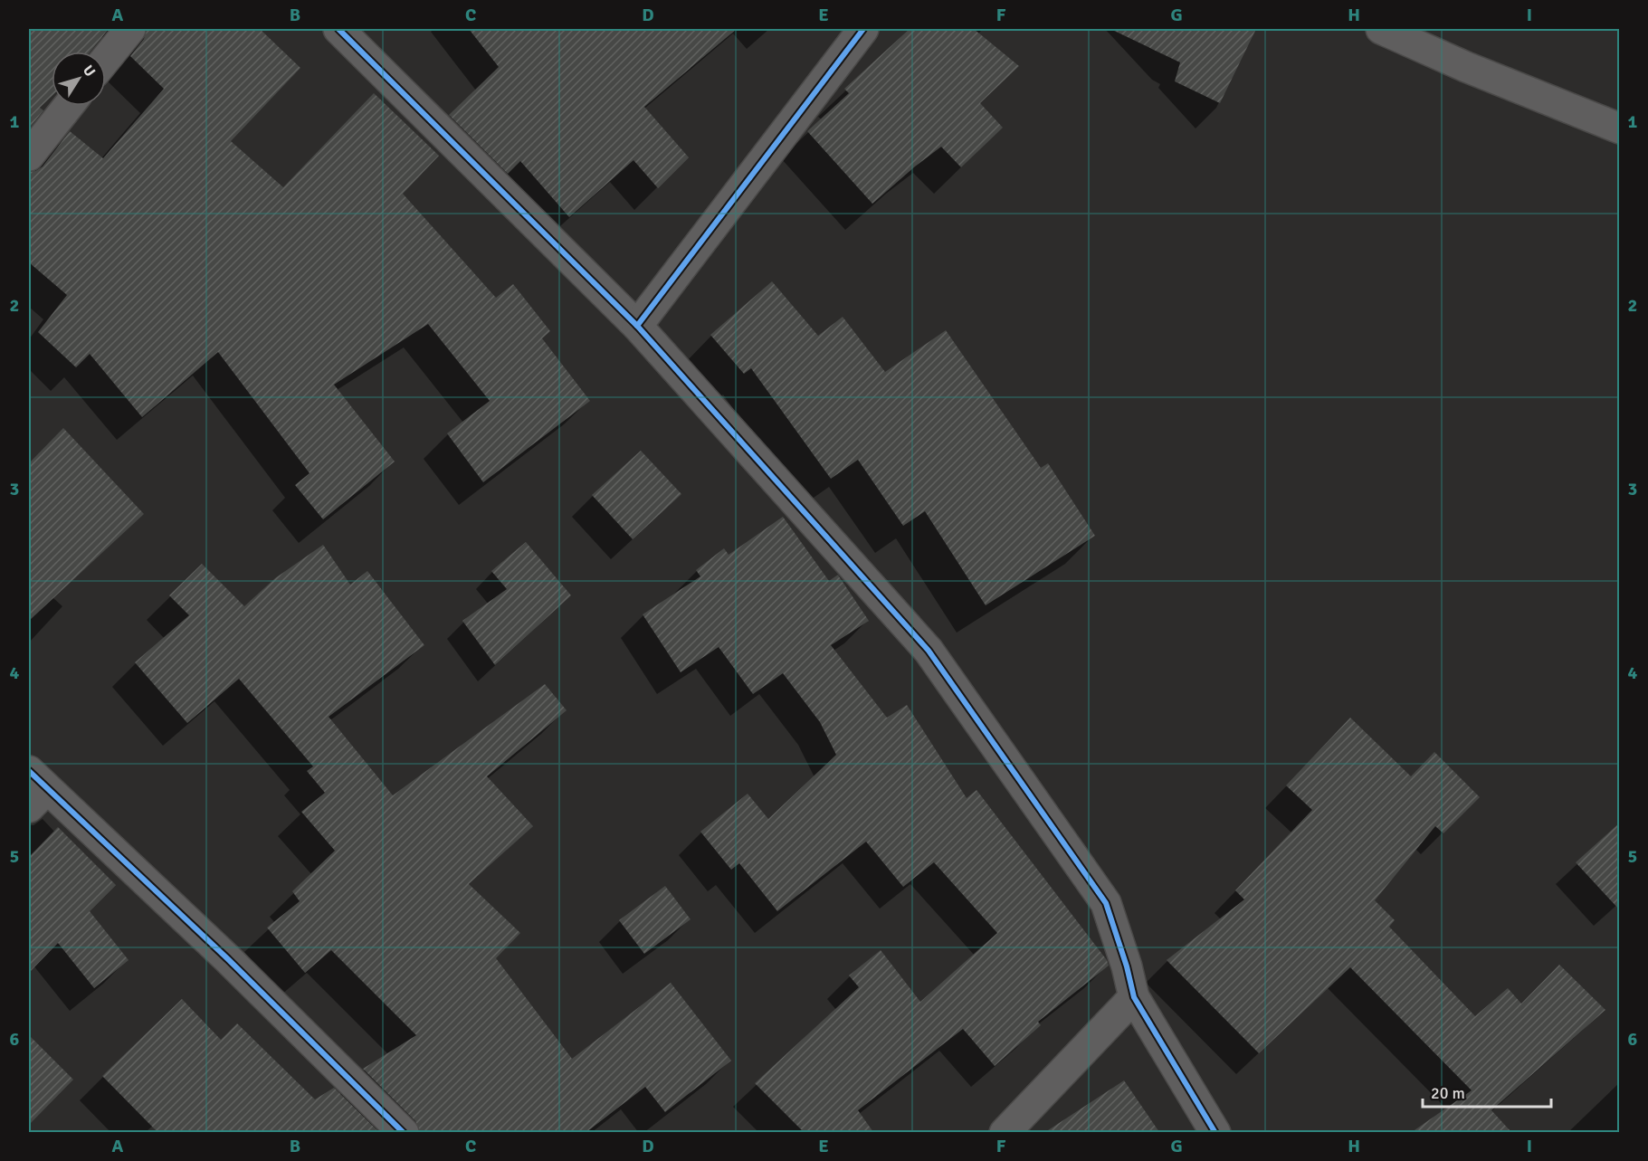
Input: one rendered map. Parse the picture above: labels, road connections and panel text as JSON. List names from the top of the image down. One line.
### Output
{"scale_bar":"20 m","north":"top right","grid":{"columns":["A","B","C","D","E","F","G","H","I"],"rows":["1","2","3","4","5","6"]}}
